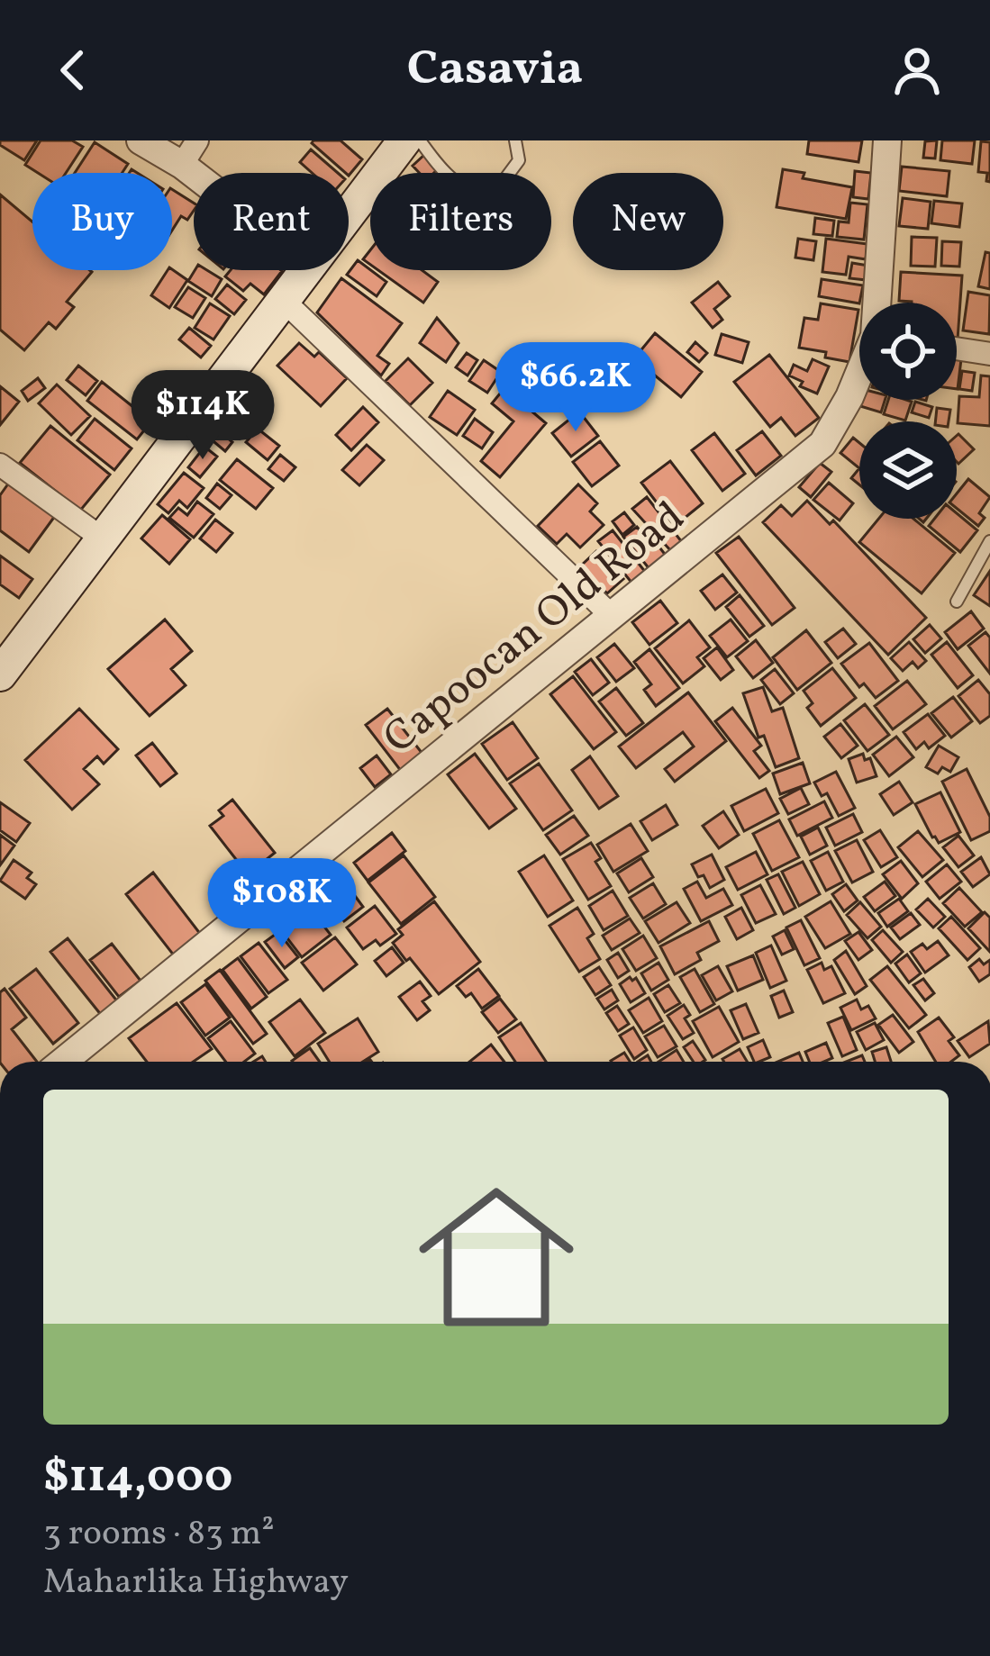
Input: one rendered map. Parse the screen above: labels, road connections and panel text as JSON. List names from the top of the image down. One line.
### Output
{"streets":{"street":["Capoocan Old Road"]},"page":{"header":"Casavia","chip":["Buy","Rent","Filters","New"],"price":["$66.2K","$114K","$108K"],"list":[{"name":"$114,000","note":"3 rooms · 83 m² · Maharlika Highway"}]}}
